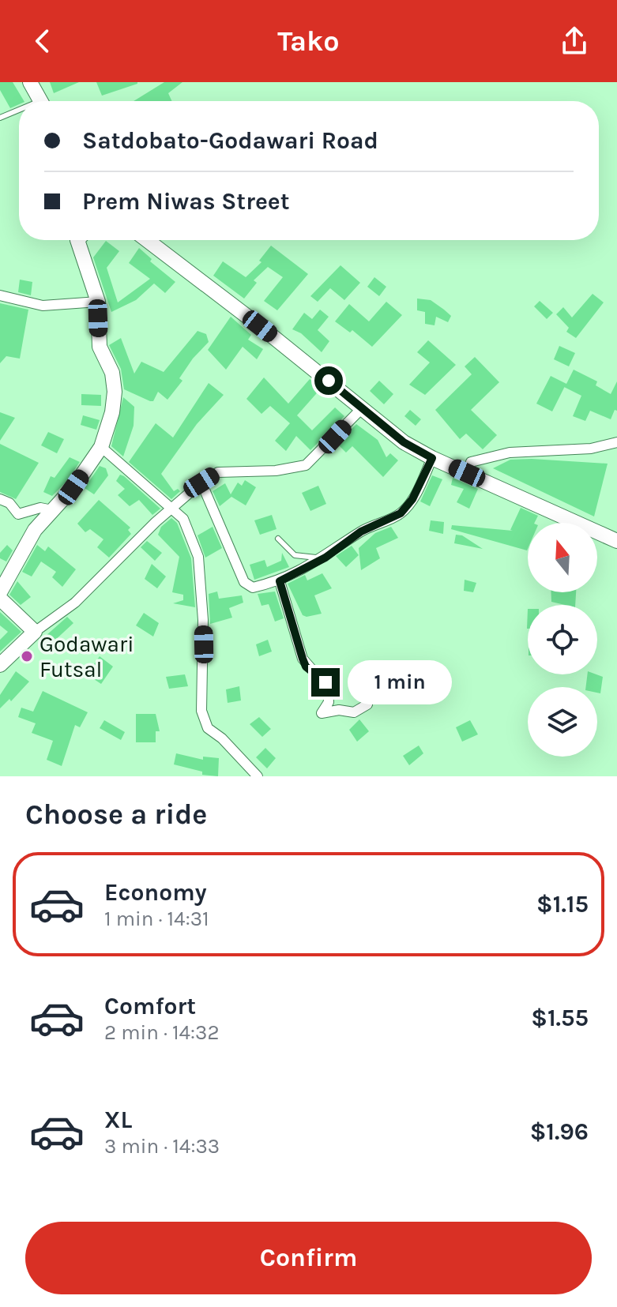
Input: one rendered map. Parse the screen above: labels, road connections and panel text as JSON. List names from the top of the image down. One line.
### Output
{"places":["Godawari Futsal"],"north":"top","page":{"header":"Tako","banner":["Satdobato-Godawari Road","Prem Niwas Street"],"bubble":"1 min","heading":"Choose a ride","list":[{"name":"Economy","note":"1 min · 14:31","value":"$1.15"},{"name":"Comfort","note":"2 min · 14:32","value":"$1.55"},{"name":"XL","note":"3 min · 14:33","value":"$1.96"}],"buttons":"Confirm"}}
